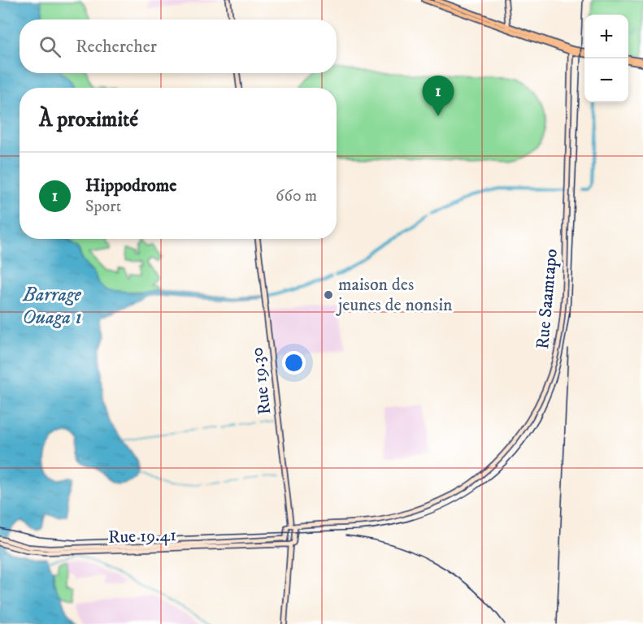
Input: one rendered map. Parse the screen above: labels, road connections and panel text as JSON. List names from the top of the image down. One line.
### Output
{"streets":{"main road":["Rue Saamtapo","Rue 19.30","Rue 19.41"]},"crossings":[["Rue Saamtapo","Rue 19.30"],["Rue 19.30","Rue 19.41"]],"water":["Barrage Ouaga 1"],"places":["maison des jeunes de nonsin"],"page":{"map_buttons":["+","−"],"search":"Rechercher","pins":"1","heading":"À proximité","list":[{"mark":"1","name":"Hippodrome","note":"Sport","value":"660 m"}]}}
